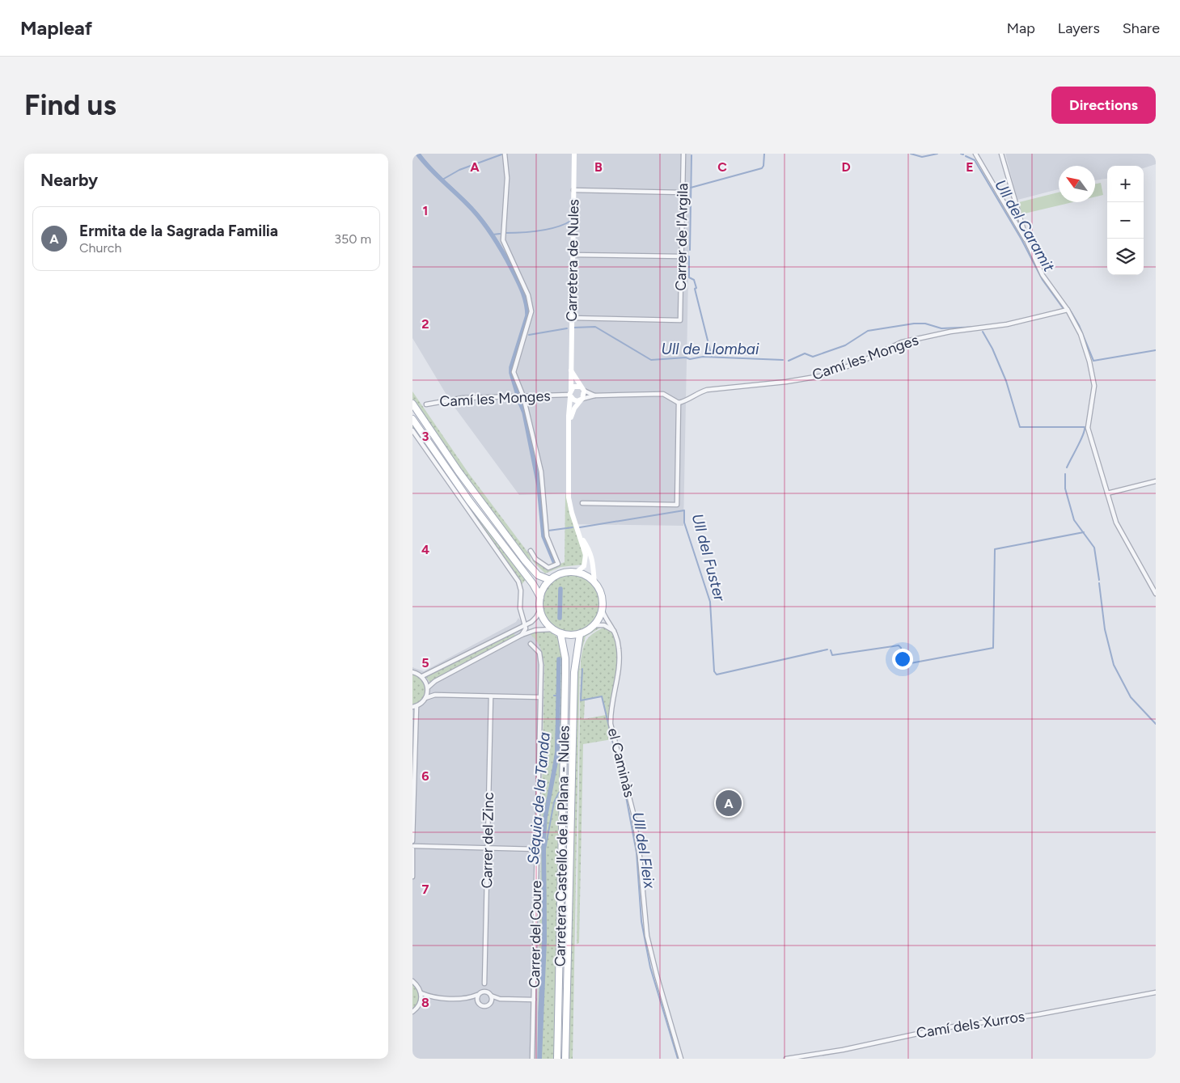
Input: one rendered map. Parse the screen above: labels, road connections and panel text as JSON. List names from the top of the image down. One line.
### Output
{"streets":{"main road":["Carretera de Nules","Carretera Castelló de la Plana - Nules"],"street":["Carrer de l'Argila","Camí les Monges","el Caminàs","Carrer del Zinc","Carrer del Coure","Camí dels Xurros"]},"crossings":[["Carrer de l'Argila","Carretera de Nules"],["Carretera de Nules","Camí les Monges"],["Carretera de Nules","el Caminàs"],["Carretera de Nules","Carretera Castelló de la Plana - Nules"],["el Caminàs","Carretera Castelló de la Plana - Nules"]],"water":["Ull del Caramit","Ull de Llombai","Ull del Fuster","Séquia de la Tanda","Ull del Fleix"],"north":"top left","page":{"header":"Mapleaf","nav":["Map","Layers","Share"],"buttons":"Directions","title":"Find us","heading":"Nearby","map_buttons":["+","−"],"list":[{"mark":"A","name":"Ermita de la Sagrada Familia","note":"Church","value":"350 m"}],"pins":"A"},"grid":{"columns":["A","B","C","D","E"],"rows":["1","2","3","4","5","6","7","8"]}}
